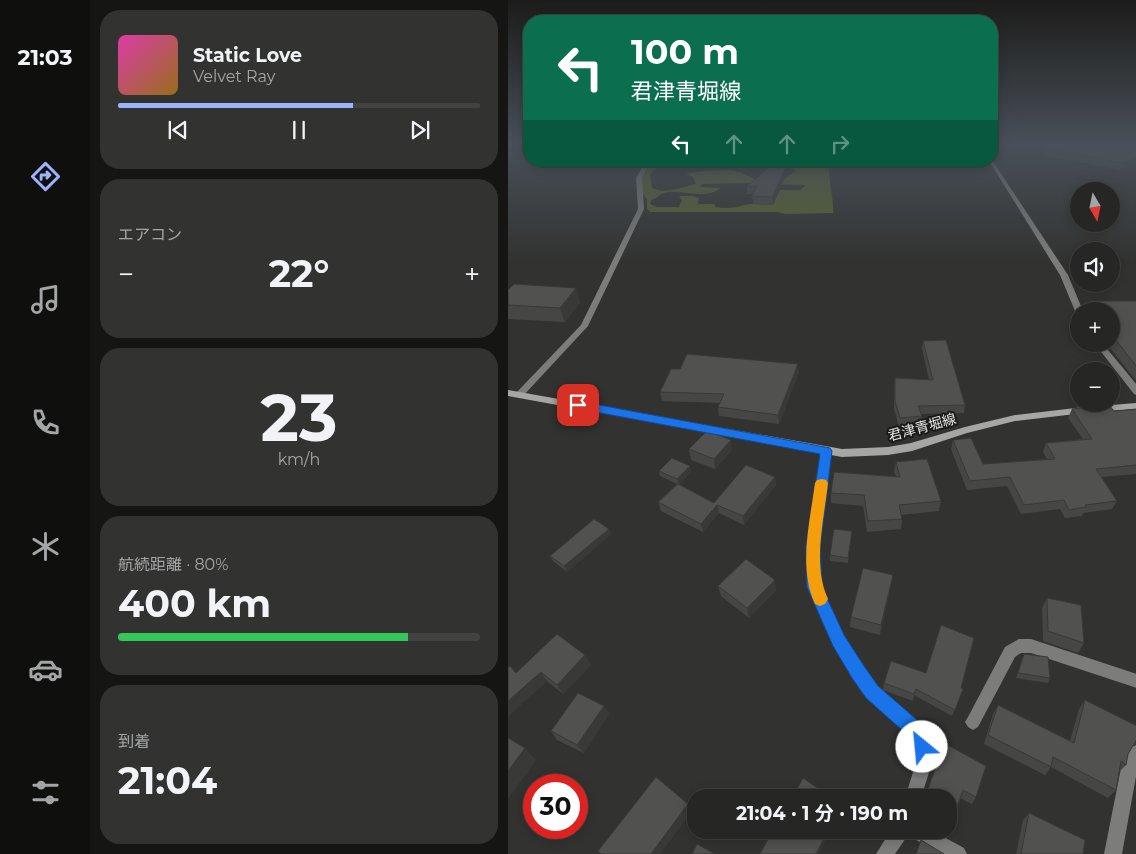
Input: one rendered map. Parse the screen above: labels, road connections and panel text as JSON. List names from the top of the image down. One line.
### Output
{"streets":{"main road":["君津青堀線"]},"north":"bottom","page":{"tabs":"21:03","turn":["100 m","君津青堀線"],"song":["Static Love","Velvet Ray"],"tile":["エアコン",["23","km/h"],["航続距離 · 80%","400 km"],["到着","21:04"]],"map_buttons":["+","−"],"heat":["−","22°","+"],"limit":"30","trip":"21:04 · 1 分 · 190 m"}}
